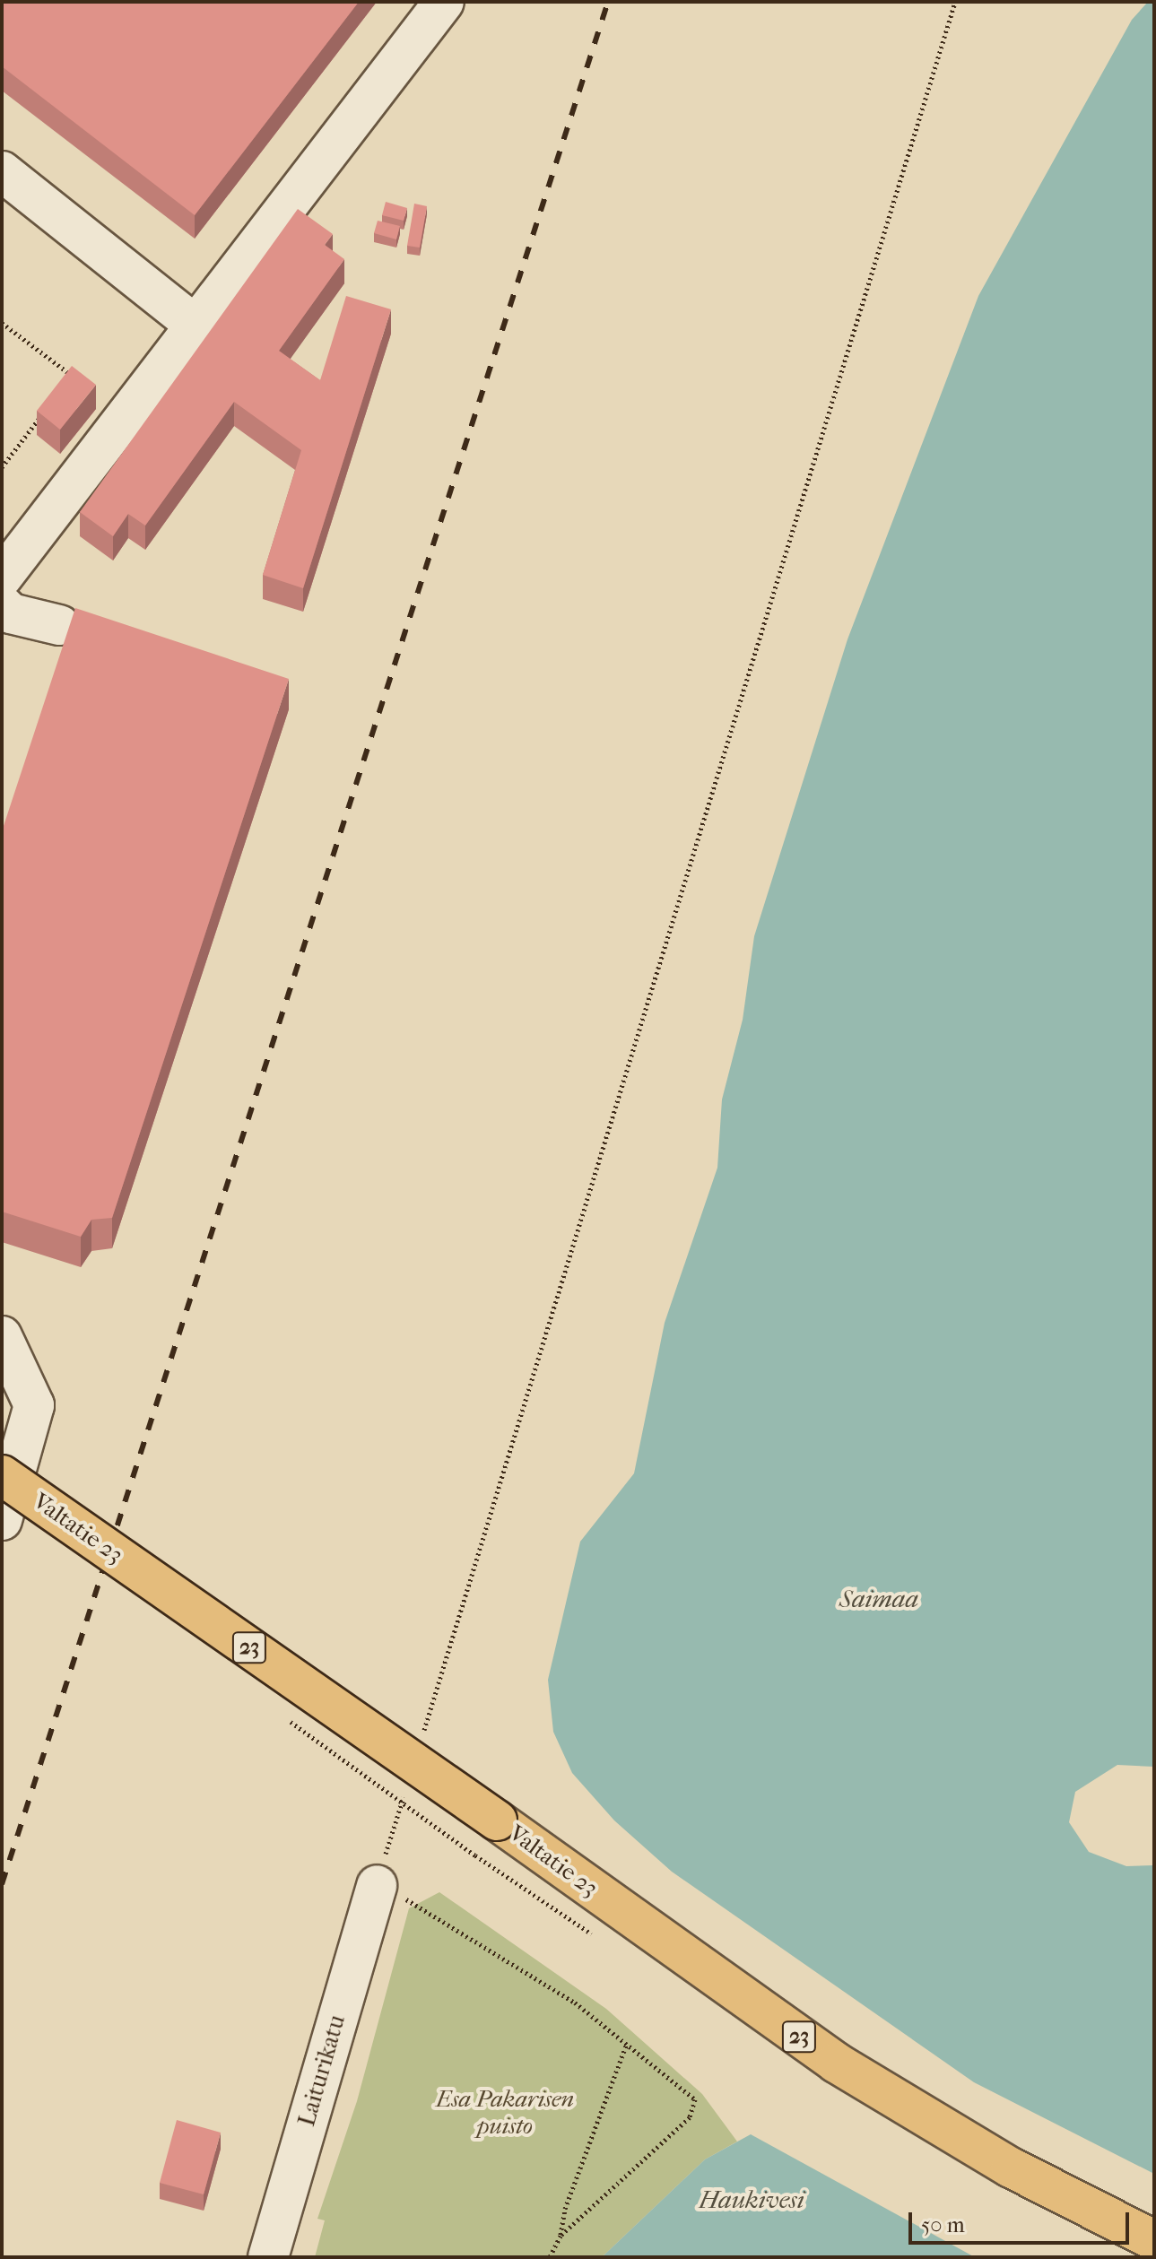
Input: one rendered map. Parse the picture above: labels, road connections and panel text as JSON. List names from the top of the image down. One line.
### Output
{"streets":{"highway":["Valtatie 23","23"],"street":["Laiturikatu"]},"water":["Saimaa","Haukivesi"],"parks":["Esa Pakarisen puisto"],"scale_bar":"50 m"}
